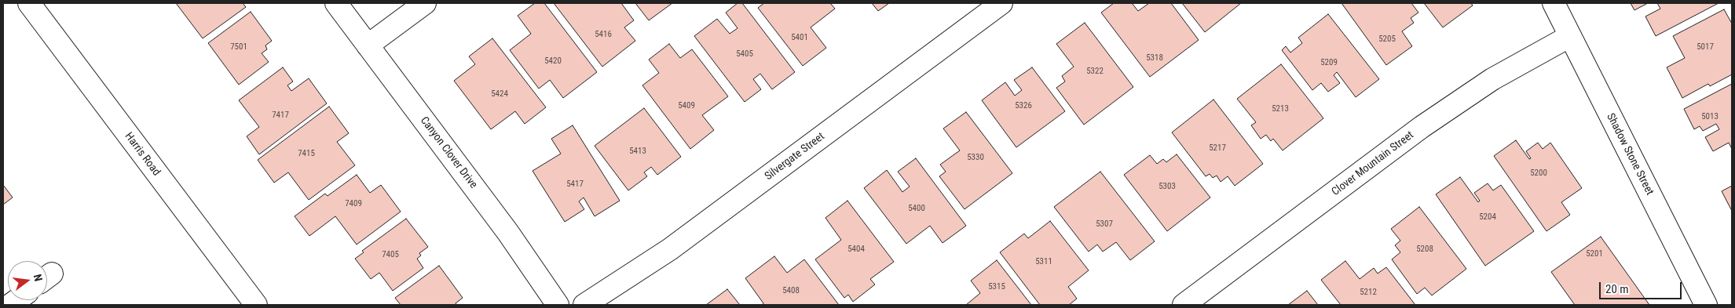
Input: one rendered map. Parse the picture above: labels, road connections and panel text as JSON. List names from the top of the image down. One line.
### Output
{"streets":{"street":["Canyon Clover Drive","Harris Road","Shadow Stone Street","Silvergate Street","Clover Mountain Street"]},"crossings":[["Shadow Stone Street","Clover Mountain Street"]],"house_numbers":["5416","5401","5205","7501","5017","5405","5318","5420","5209","5322","5424","5409","5326","5213","7417","5013","5217","5413","7415","5330","5200","5417","5303","7409","5400","5204","5307","5404","5208","5201","7405","5311","5315","5408","5212"],"scale_bar":"20 m","north":"right"}
